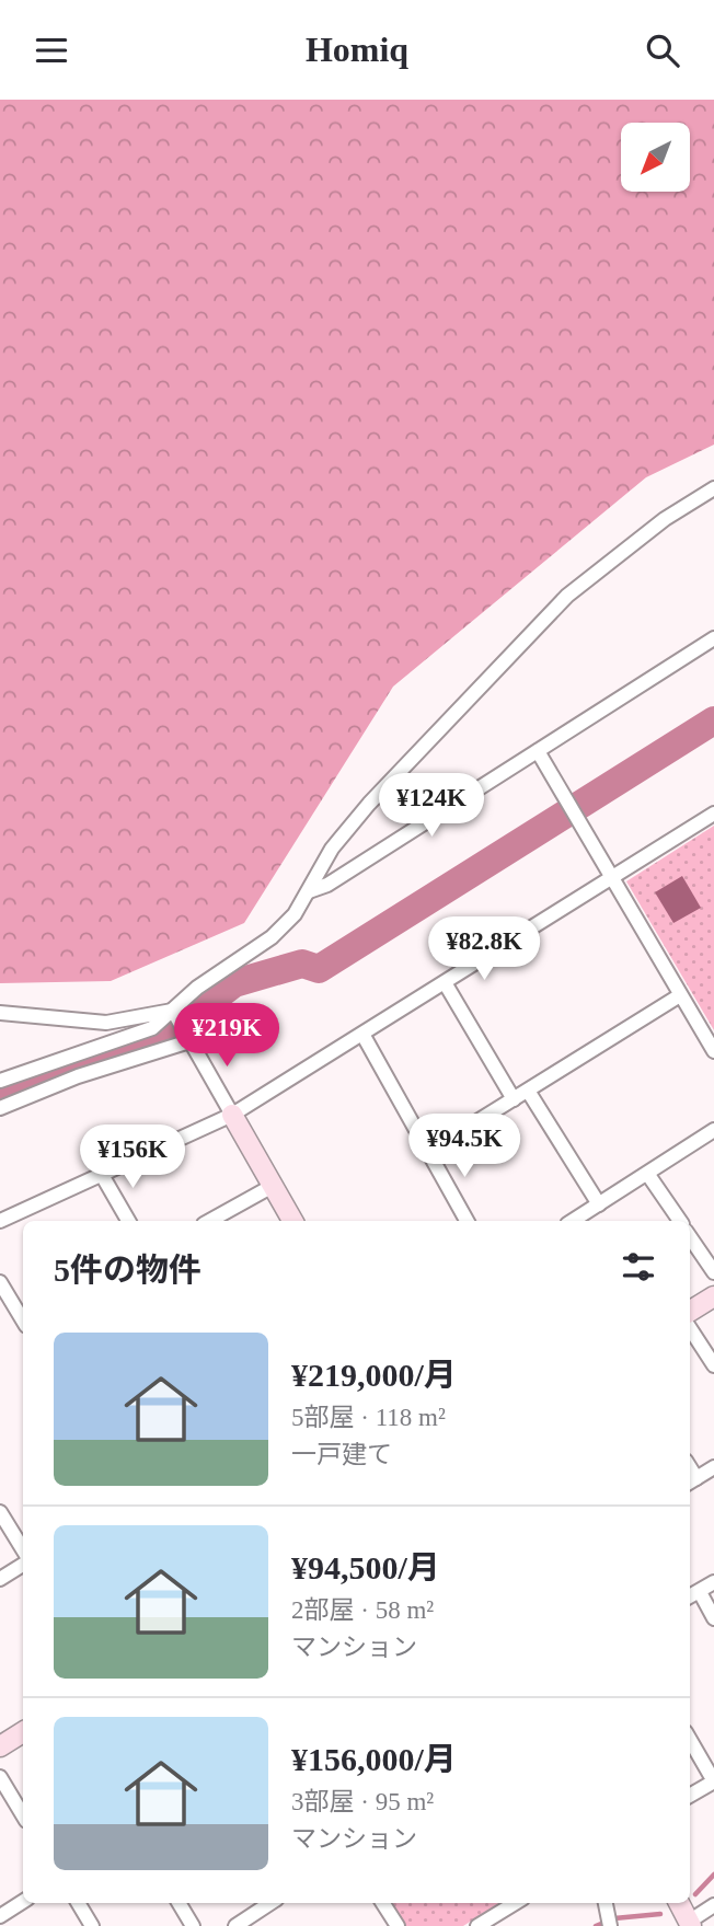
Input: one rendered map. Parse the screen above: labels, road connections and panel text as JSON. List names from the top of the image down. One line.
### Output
{"north":"bottom left","page":{"header":"Homiq","price":["¥124K","¥82.8K","¥219K","¥94.5K","¥156K"],"heading":"5件の物件","list":[{"name":"¥219,000/月","note":"5部屋 · 118 m² · 一戸建て"},{"name":"¥94,500/月","note":"2部屋 · 58 m² · マンション"},{"name":"¥156,000/月","note":"3部屋 · 95 m² · マンション"}]}}
